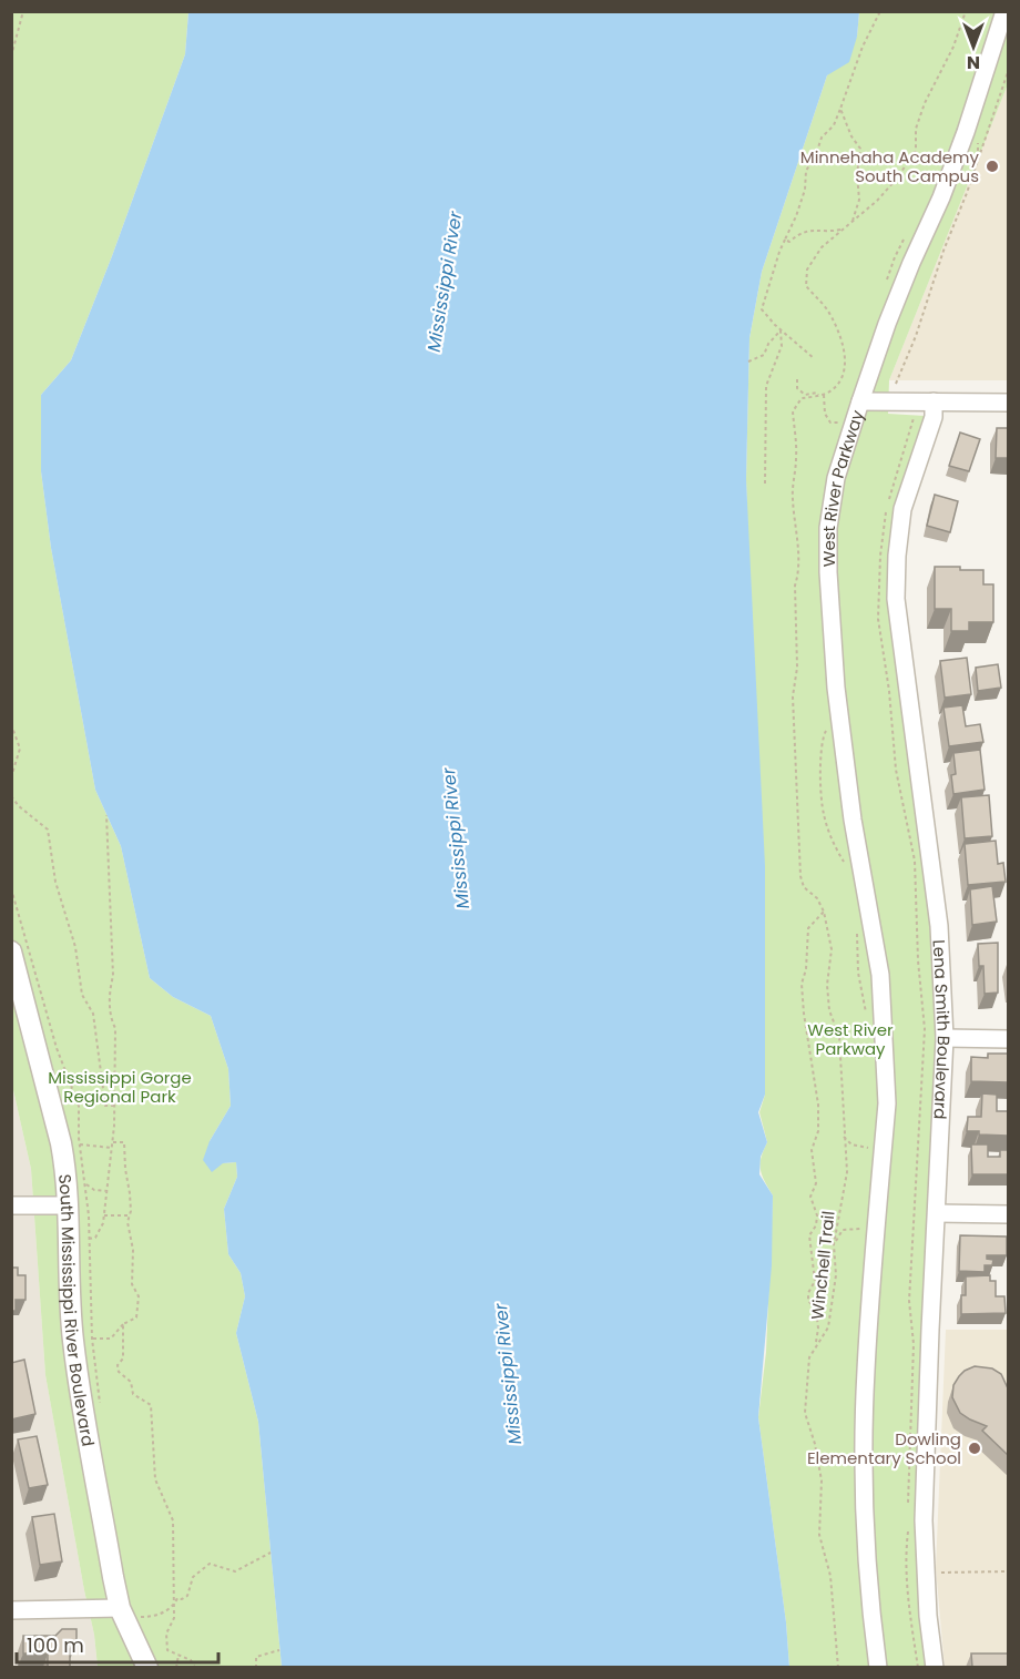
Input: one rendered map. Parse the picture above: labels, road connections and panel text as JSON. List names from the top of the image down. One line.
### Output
{"streets":{"street":["West River Parkway","Lena Smith Boulevard","South Mississippi River Boulevard"],"path":["Winchell Trail"]},"water":["Mississippi River"],"parks":["West River Parkway","Mississippi Gorge Regional Park"],"places":["Minnehaha Academy South Campus","Dowling Elementary School"],"scale_bar":"100 m","north":"bottom"}
